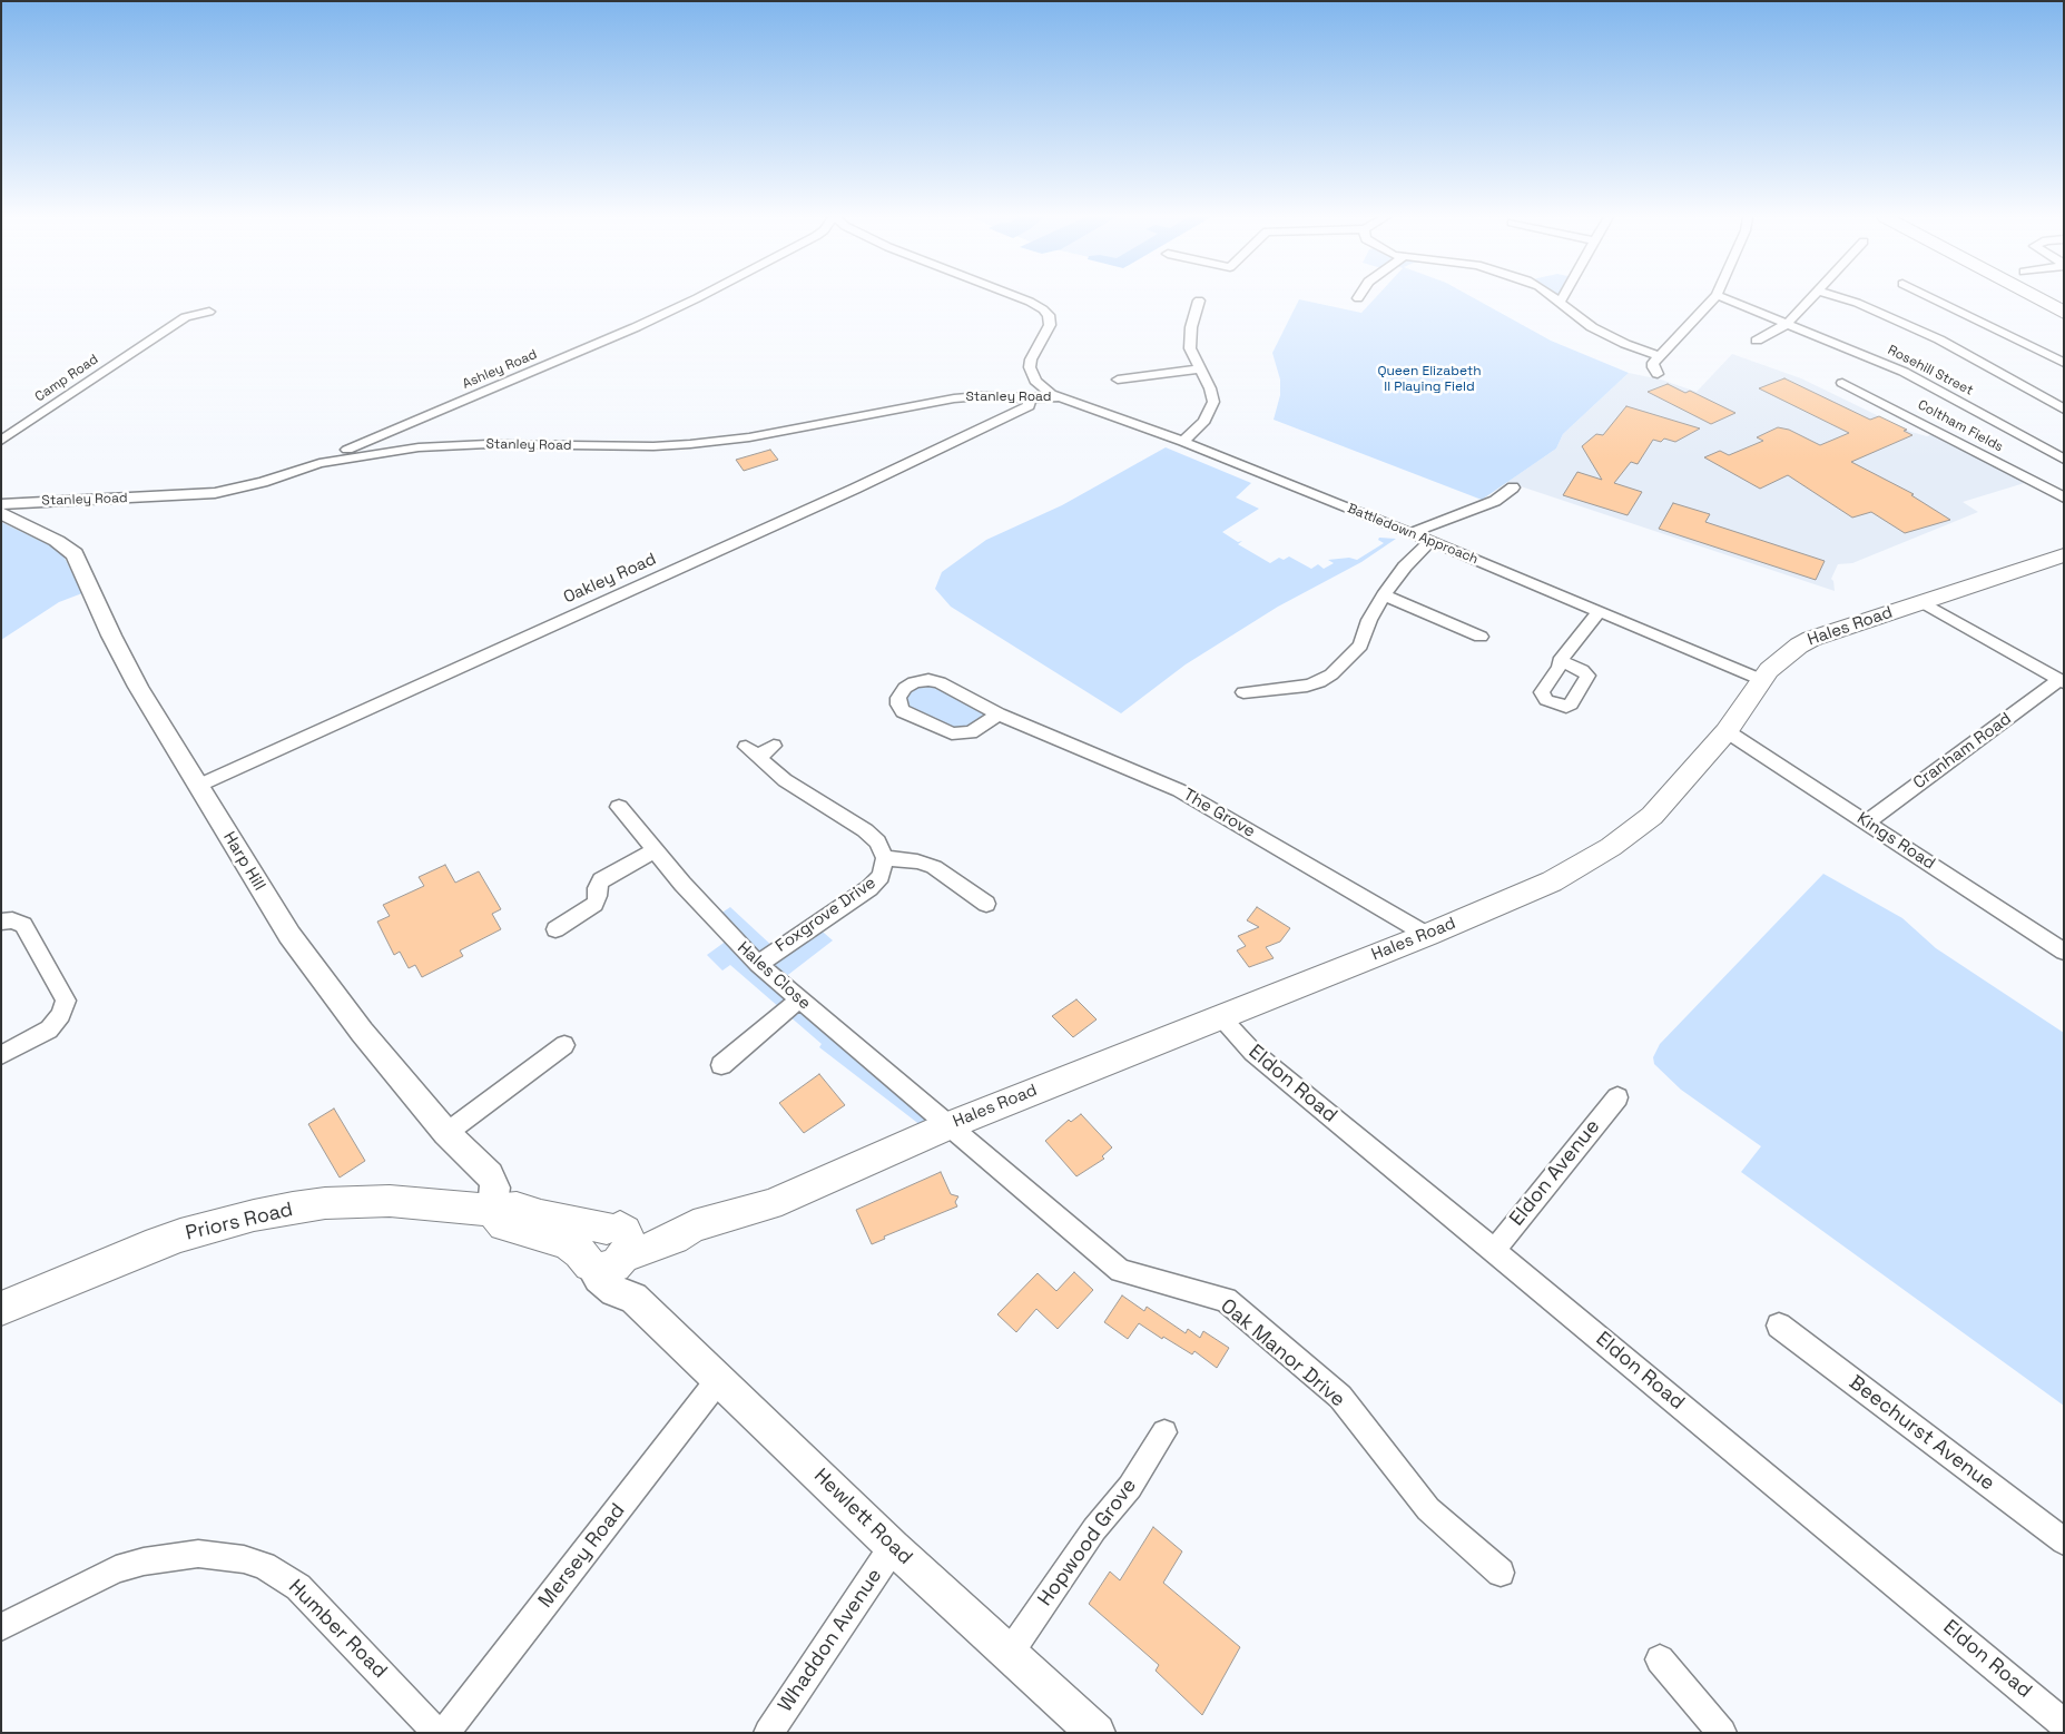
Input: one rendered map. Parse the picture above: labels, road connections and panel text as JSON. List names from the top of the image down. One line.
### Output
{"streets":{"main road":["Hales Road","Priors Road"],"street":["Ashley Road","Rosehill Street","Camp Road","Stanley Road","Coltham Fields","Battledown Approach","Oakley Road","Cranham Road","The Grove","Kings Road","Harp Hill","Foxgrove Drive","Hales Close","Eldon Road","Eldon Avenue","Oak Manor Drive","Beechurst Avenue","Hewlett Road","Hopwood Grove","Mersey Road","Humber Road","Whaddon Avenue"]},"crossings":[["Ashley Road","Stanley Road"],["Stanley Road","Battledown Approach"],["Stanley Road","Oakley Road"],["Battledown Approach","Hales Road"],["Oakley Road","Harp Hill"],["Hales Road","The Grove"],["Hales Road","Kings Road"],["Hales Road","Hales Close"],["Hales Road","Eldon Road"],["Hales Road","Priors Road"],["Hales Road","Oak Manor Drive"],["Cranham Road","Kings Road"],["Harp Hill","Priors Road"],["Foxgrove Drive","Hales Close"],["Hales Close","Oak Manor Drive"],["Eldon Road","Eldon Avenue"],["Hewlett Road","Hopwood Grove"],["Hewlett Road","Mersey Road"],["Hewlett Road","Whaddon Avenue"]],"parks":["Queen Elizabeth II Playing Field"]}
